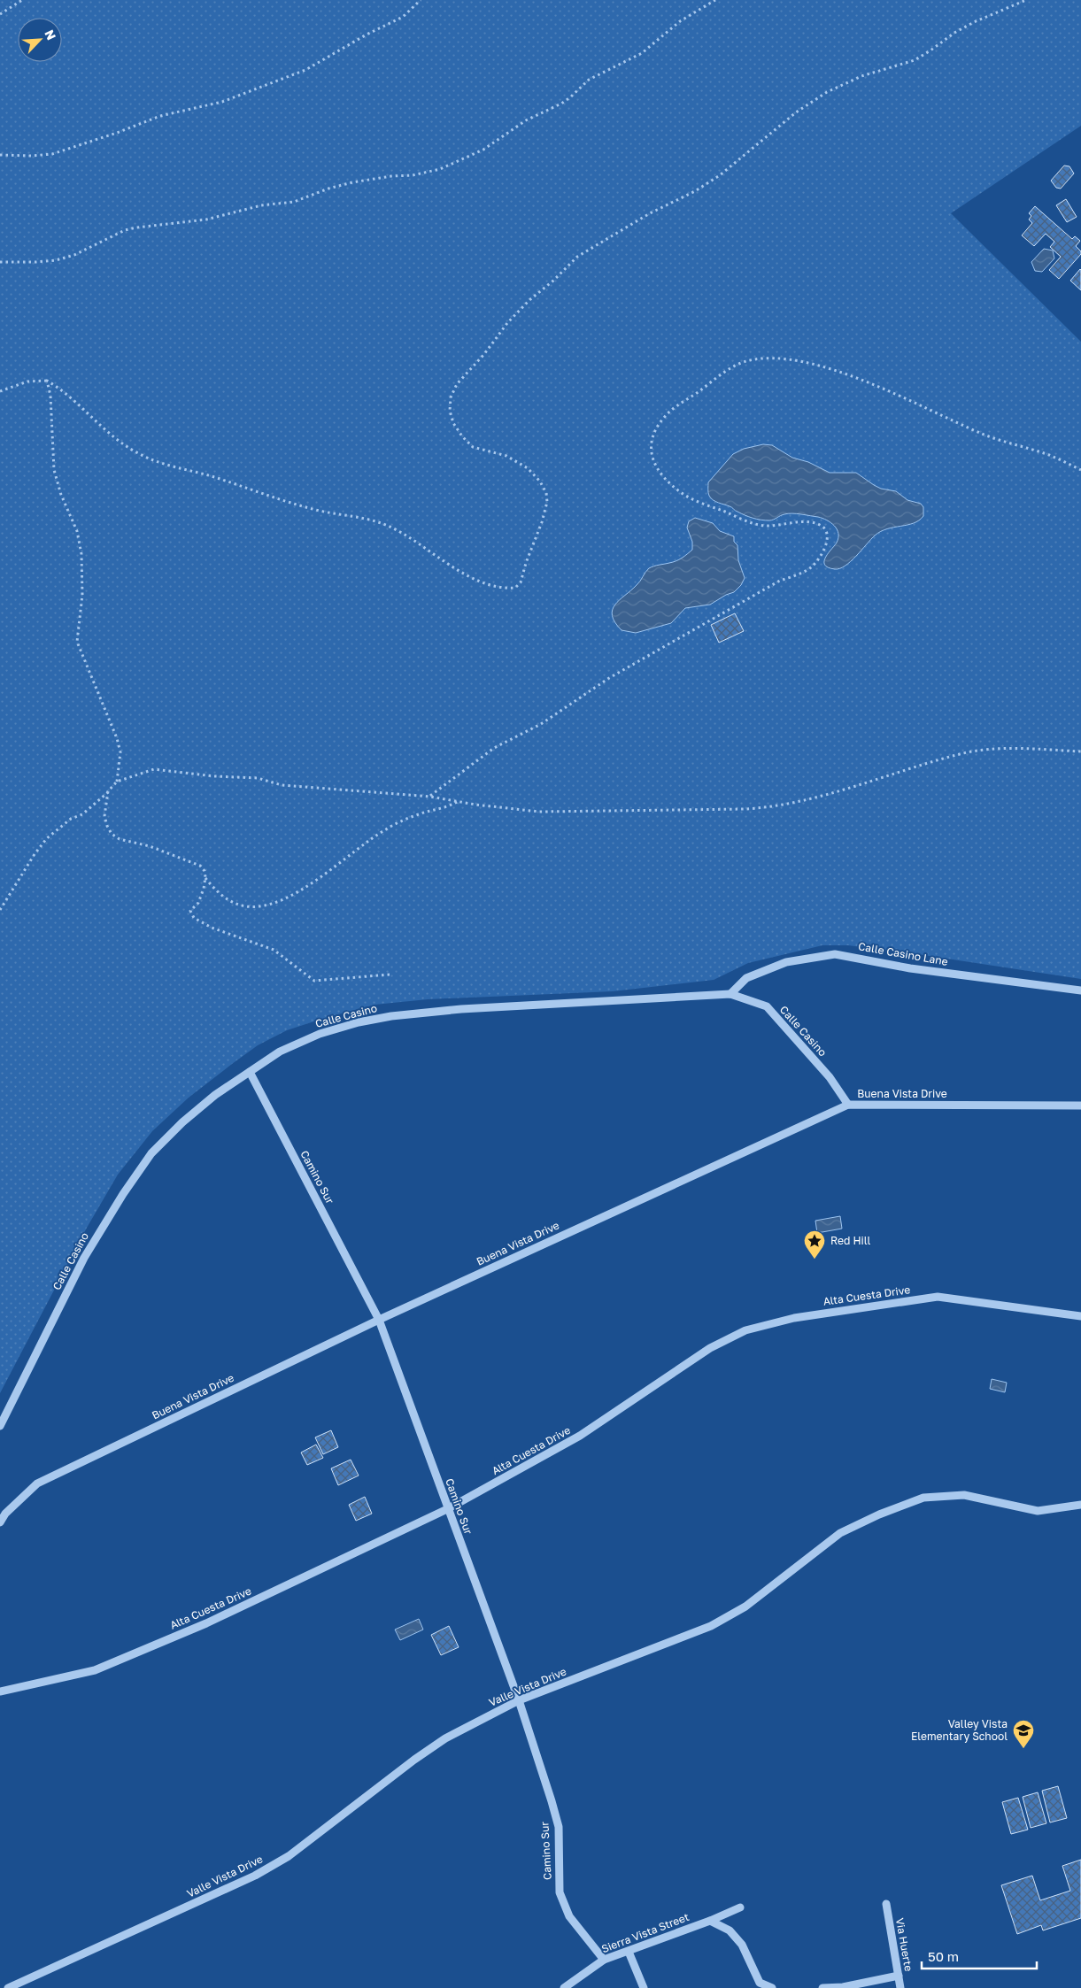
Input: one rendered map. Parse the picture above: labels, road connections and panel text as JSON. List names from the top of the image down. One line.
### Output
{"streets":{"street":["Calle Casino Lane","Calle Casino","Buena Vista Drive","Camino Sur","Alta Cuesta Drive","Valle Vista Drive","Sierra Vista Street","Via Huerte"]},"crossings":[["Calle Casino Lane","Calle Casino"],["Calle Casino","Buena Vista Drive"],["Calle Casino","Camino Sur"],["Buena Vista Drive","Camino Sur"],["Camino Sur","Alta Cuesta Drive"],["Camino Sur","Valle Vista Drive"],["Camino Sur","Sierra Vista Street"]],"places":{"place":["Red Hill"],"school or university":["Valley Vista Elementary School"]},"scale_bar":"50 m","north":"top right"}
